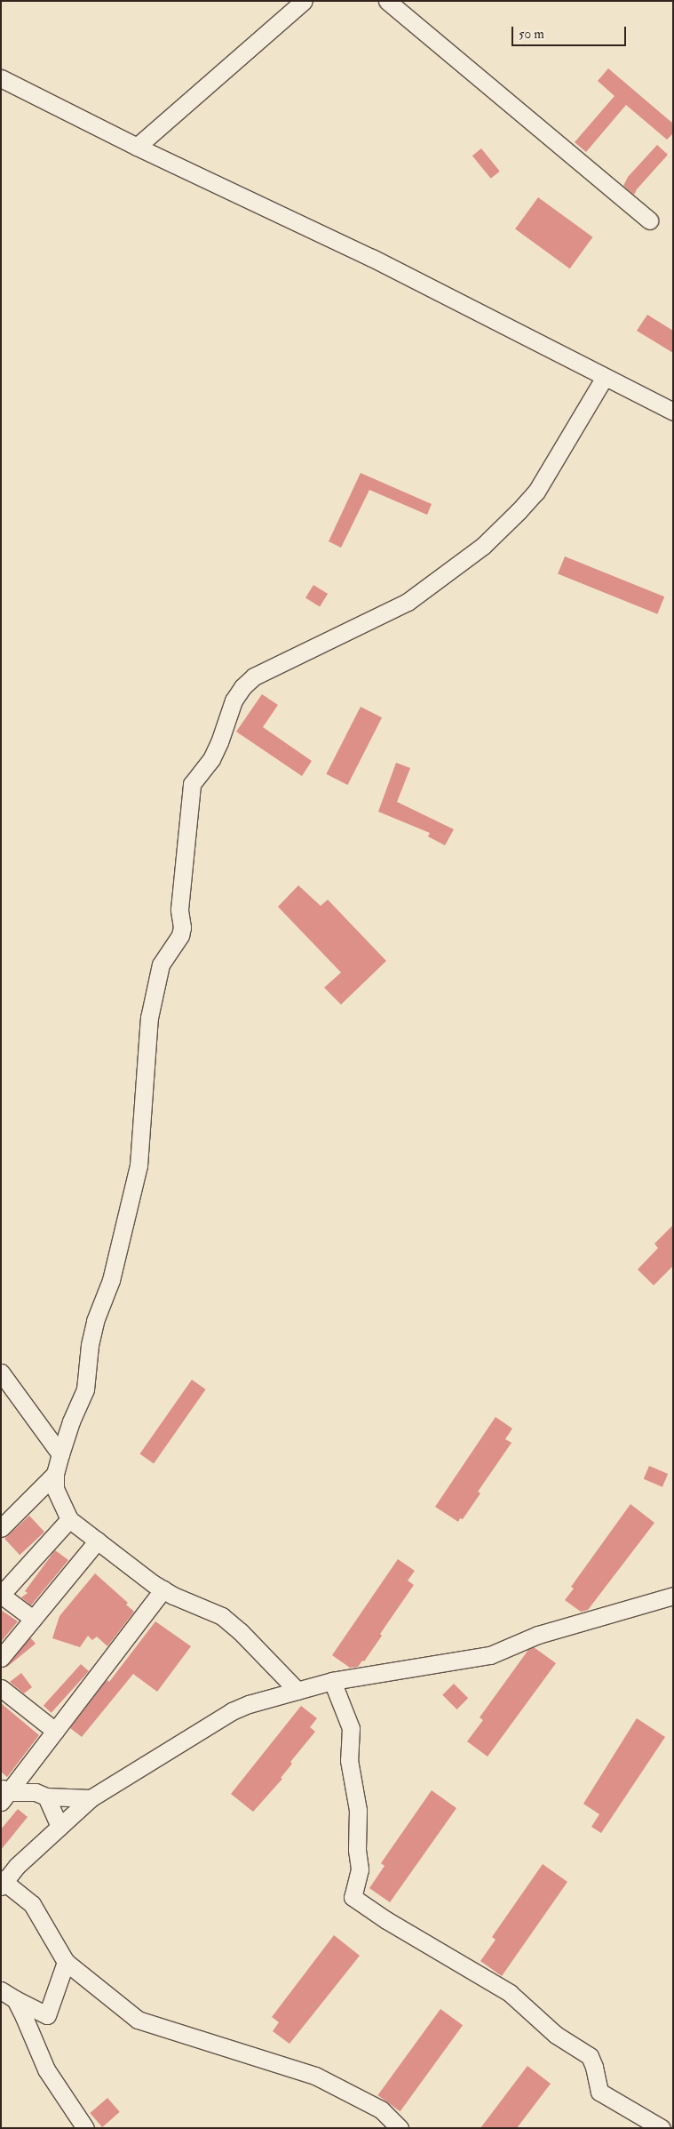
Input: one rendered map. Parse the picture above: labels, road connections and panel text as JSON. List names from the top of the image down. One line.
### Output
{"scale_bar":"50 m"}
